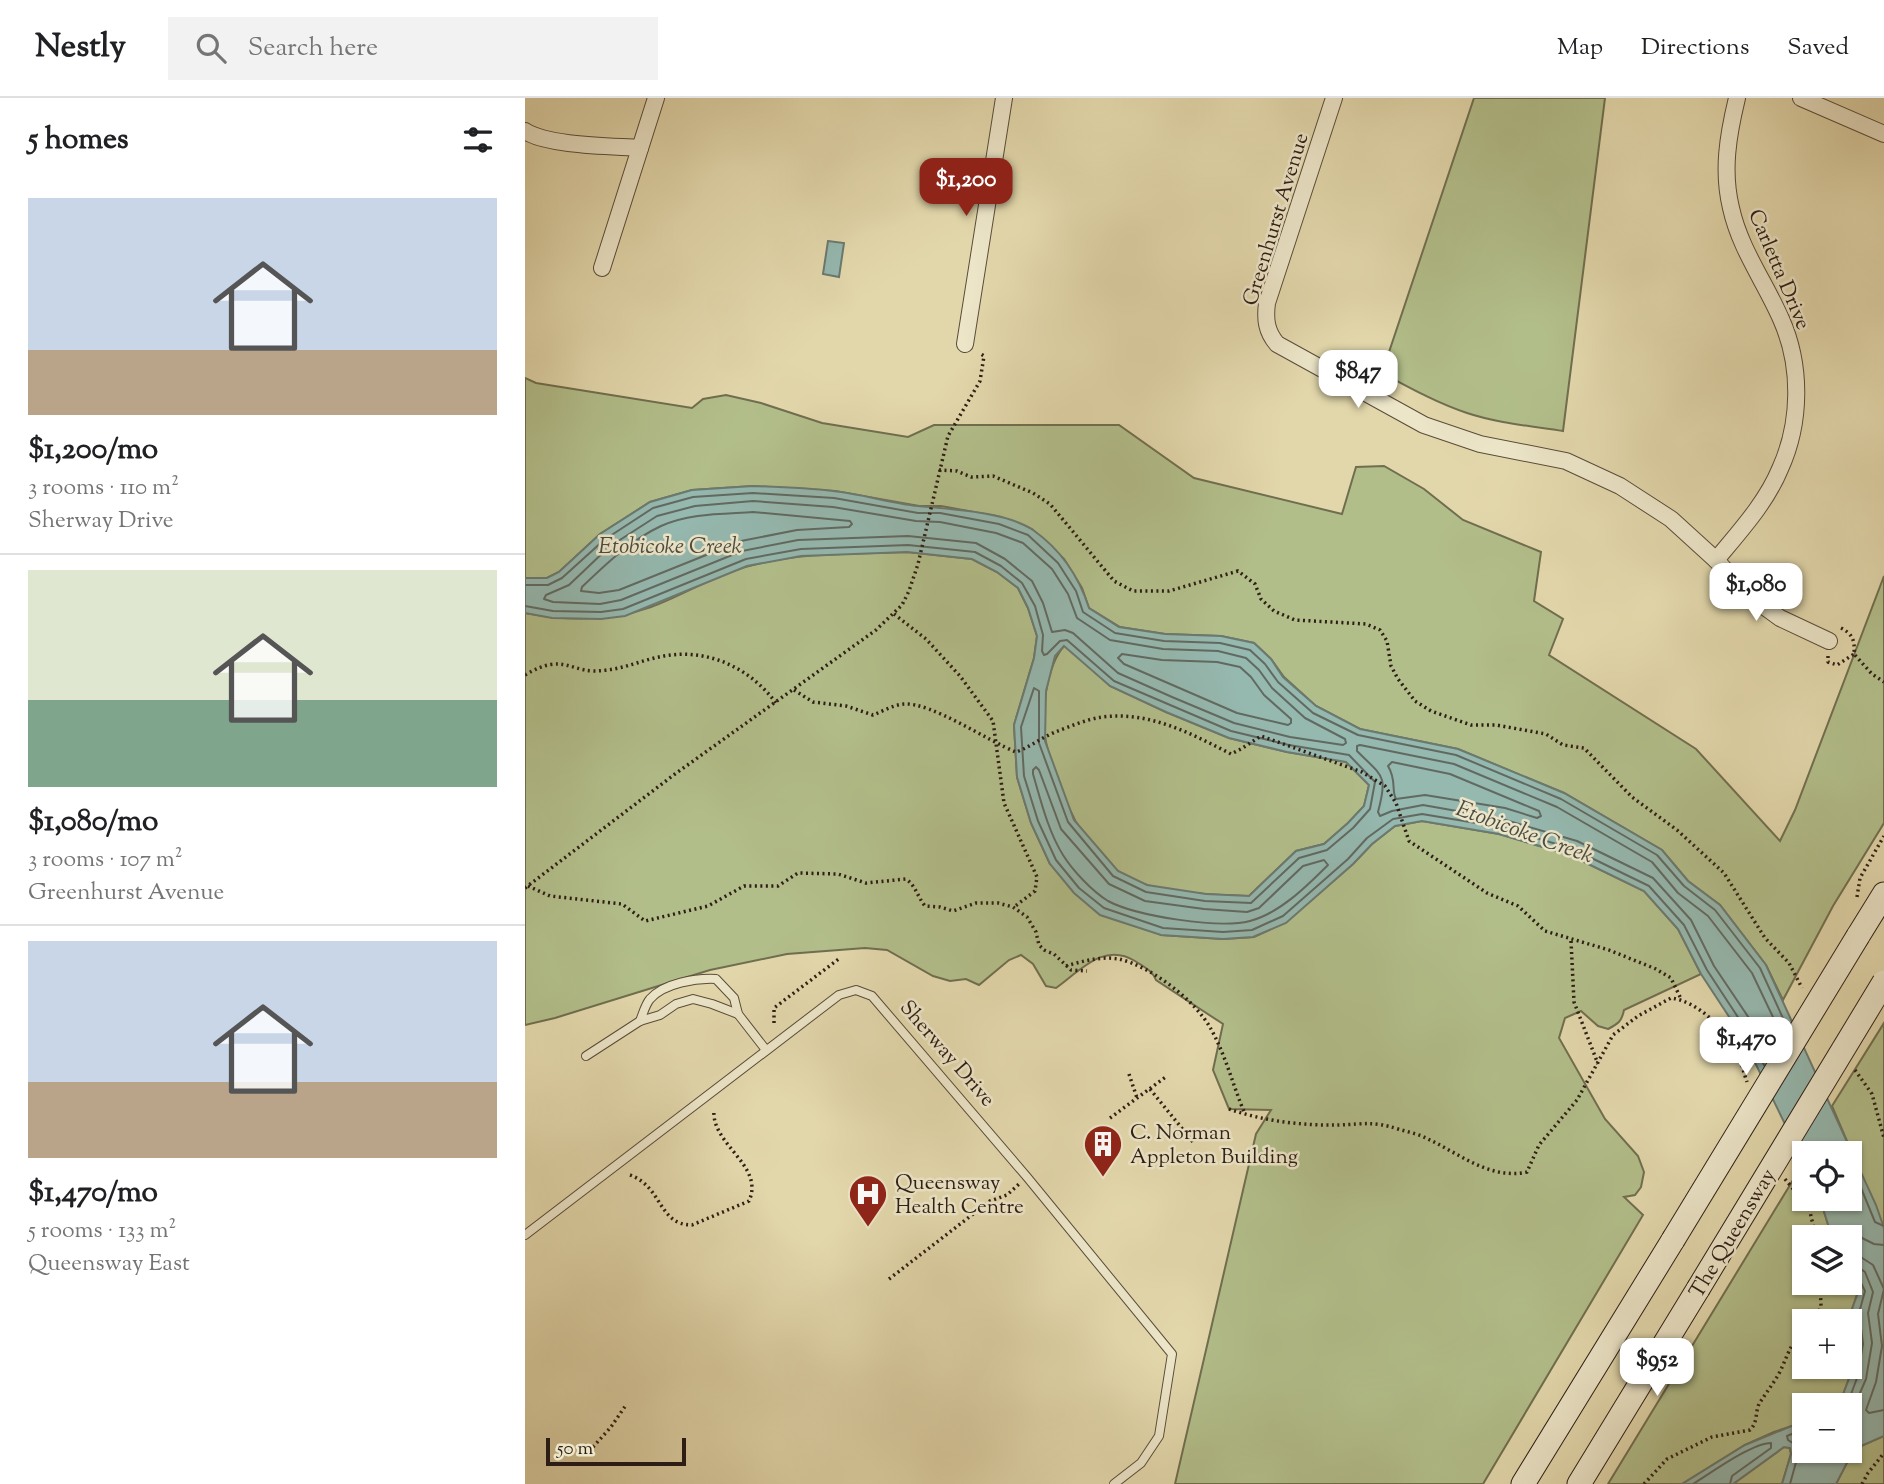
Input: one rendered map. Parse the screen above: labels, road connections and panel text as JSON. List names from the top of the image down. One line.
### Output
{"streets":{"main road":["The Queensway"],"street":["Greenhurst Avenue","Carletta Drive"],"lane":["Sherway Drive"]},"crossings":[["Greenhurst Avenue","Carletta Drive"]],"water":["Etobicoke Creek"],"places":{"building":["C. Norman Appleton Building"],"hospital":["Queensway Health Centre"]},"scale_bar":"50 m","page":{"header":"Nestly","search":"Search here","nav":["Map","Directions","Saved"],"heading":"5 homes","price":["$1,200","$847","$1,080","$1,470","$952"],"list":[{"name":"$1,200/mo","note":"3 rooms · 110 m² · Sherway Drive"},{"name":"$1,080/mo","note":"3 rooms · 107 m² · Greenhurst Avenue"},{"name":"$1,470/mo","note":"5 rooms · 133 m² · Queensway East"}],"map_buttons":["+","−"],"scale":"50 m"}}
